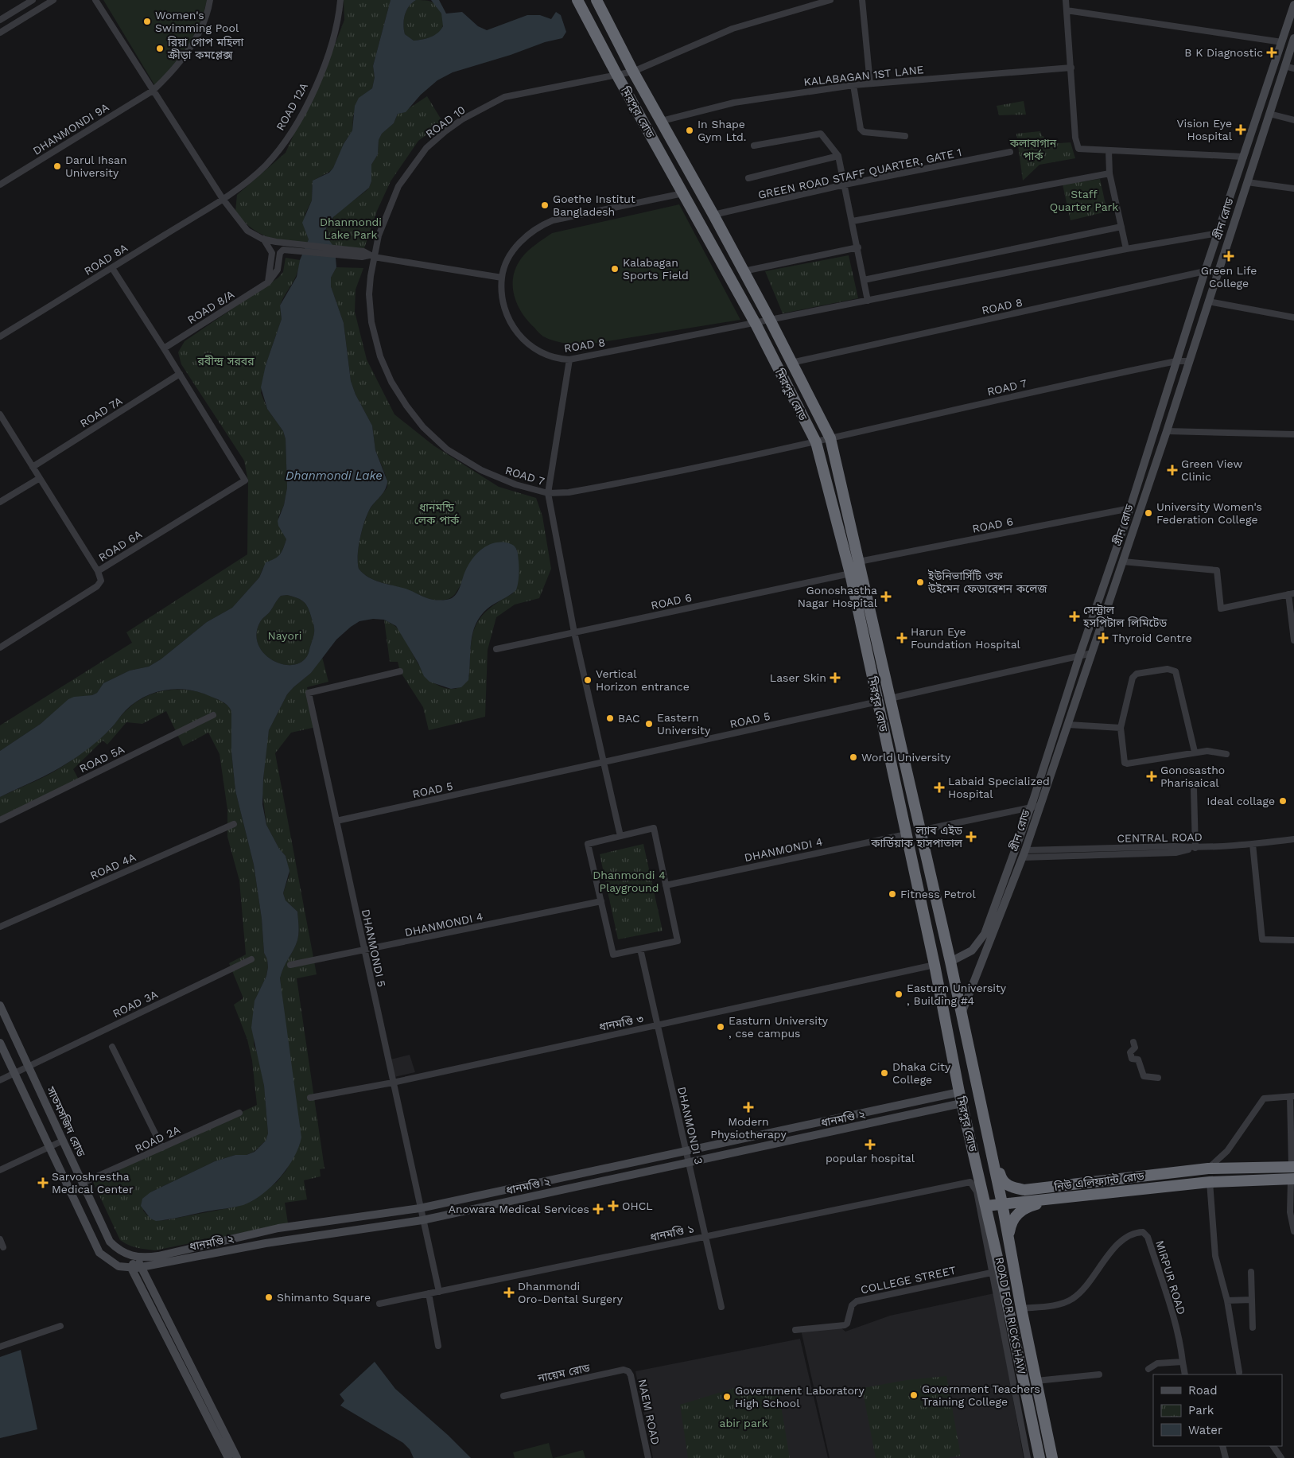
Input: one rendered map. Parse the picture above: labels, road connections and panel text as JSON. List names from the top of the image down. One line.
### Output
{"streets":{"highway":["মিরপুর রোড","নিউ এলিফ্যান্ট রোড"],"main road":["গ্রীন রোড","ধানমণ্ডি ২","সাতমসজিদ রোড"],"street":["KALABAGAN 1ST LANE","ROAD 12A","ROAD 10","DHANMONDI 9A","GREEN ROAD STAFF QUARTER, GATE 1","ROAD 8A","ROAD 8","ROAD 8/A","ROAD 7","ROAD 7A","ROAD 6","ROAD 6A","ROAD 5","ROAD 5A","CENTRAL ROAD","DHANMONDI 4","ROAD 4A","DHANMONDI 5","ROAD 3A","ধানমণ্ডি ৩","DHANMONDI 3","ROAD 2A","ধানমণ্ডি ১","MIRPUR ROAD","COLLEGE STREET","ROAD FOR RICKSHAW","নায়েম রোড","NAEM ROAD"]},"crossings":[["KALABAGAN 1ST LANE","মিরপুর রোড"],["ROAD 12A","ROAD 8A"],["মিরপুর রোড","ROAD 10"],["মিরপুর রোড","GREEN ROAD STAFF QUARTER, GATE 1"],["মিরপুর রোড","গ্রীন রোড"],["মিরপুর রোড","ROAD 8"],["মিরপুর রোড","ROAD 7"],["মিরপুর রোড","ROAD 6"],["মিরপুর রোড","ROAD 5"],["মিরপুর রোড","DHANMONDI 4"],["মিরপুর রোড","ধানমণ্ডি ৩"],["মিরপুর রোড","ধানমণ্ডি ২"],["মিরপুর রোড","নিউ এলিফ্যান্ট রোড"],["মিরপুর রোড","MIRPUR ROAD"],["মিরপুর রোড","COLLEGE STREET"],["মিরপুর রোড","ROAD FOR RICKSHAW"],["ROAD 10","ROAD 7"],["গ্রীন রোড","ROAD 8"],["গ্রীন রোড","ROAD 7"],["গ্রীন রোড","ROAD 6"],["গ্রীন রোড","CENTRAL ROAD"],["ROAD 7A","ROAD 6A"],["ROAD 5","DHANMONDI 5"],["DHANMONDI 4","DHANMONDI 5"],["DHANMONDI 5","ধানমণ্ডি ৩"],["DHANMONDI 5","ধানমণ্ডি ২"],["ROAD 3A","সাতমসজিদ রোড"],["ধানমণ্ডি ৩","DHANMONDI 3"],["ধানমণ্ডি ২","সাতমসজিদ রোড"],["ধানমণ্ডি ২","DHANMONDI 3"],["সাতমসজিদ রোড","ROAD 2A"],["DHANMONDI 3","ধানমণ্ডি ১"],["ধানমণ্ডি ১","ROAD FOR RICKSHAW"],["COLLEGE STREET","ROAD FOR RICKSHAW"],["নায়েম রোড","NAEM ROAD"]],"water":["Dhanmondi Lake"],"parks":["কলাবাগান পার্ক","Staff Quarter Park","Dhanmondi Lake Park","রবীন্দ্র সরবর","ধানমন্ডি লেক পার্ক","Nayori","Dhanmondi 4 Playground","abir park"],"places":{"other":["Women's Swimming Pool","রিয়া গোপ মহিলা ক্রীড়া কমপ্লেক্স","In Shape Gym Ltd.","Darul Ihsan University","Goethe Institut Bangladesh","Kalabagan Sports Field","University Women's Federation College","ইউনিভার্সিটি ওফ উইমেন ফেডারেশন কলেজ","Vertical Horizon entrance","BAC","Eastern University","World University","Ideal collage","Fitness Petrol","Easturn University , Building #4","Easturn University , cse campus","Dhaka City College","Shimanto Square","Government Teachers Training College","Government Laboratory High School"],"health":["B K Diagnostic","Vision Eye Hospital","Green Life College","Green View Clinic","Gonoshastha Nagar Hospital","সেন্ট্রাল হসপিটাল লিমিটেড","Harun Eye Foundation Hospital","Thyroid Centre","Laser Skin","Gonosastho Pharisaical","Labaid Specialized Hospital","ল্যাব এইড কার্ডিয়াক হাসপাতাল","Modern Physiotherapy","popular hospital","Sarvoshrestha Medical Center","OHCL","Anowara Medical Services","Dhanmondi Oro-Dental Surgery"]},"legend":["Road","Park","Water"]}
